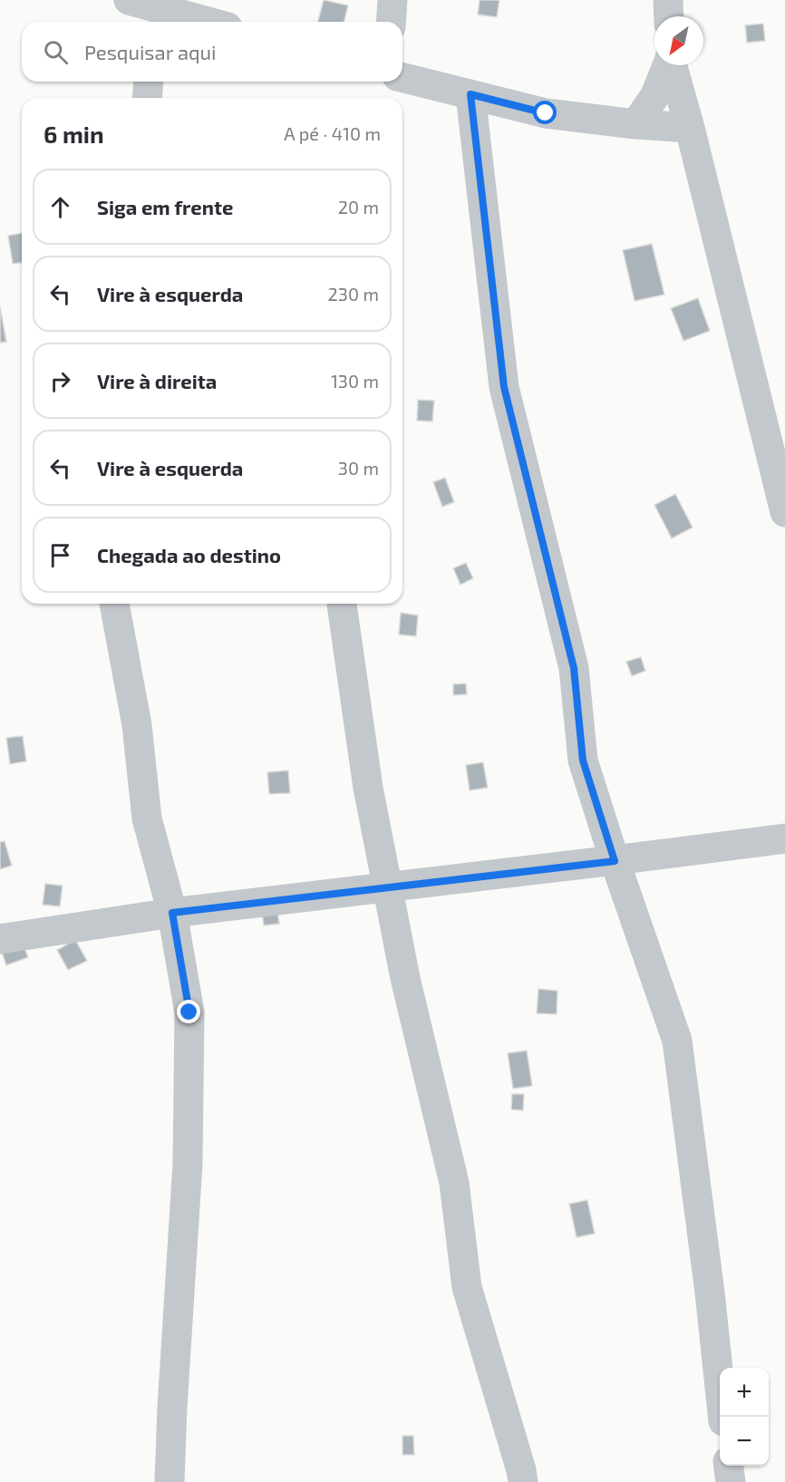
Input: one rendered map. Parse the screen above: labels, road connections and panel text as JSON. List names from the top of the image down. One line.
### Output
{"north":"bottom left","page":{"search":"Pesquisar aqui","heading":["6 min","A pé · 410 m"],"list":[["Siga em frente","20 m"],["Vire à esquerda","230 m"],["Vire à direita","130 m"],["Vire à esquerda","30 m"],"Chegada ao destino"],"map_buttons":["+","−"]}}
